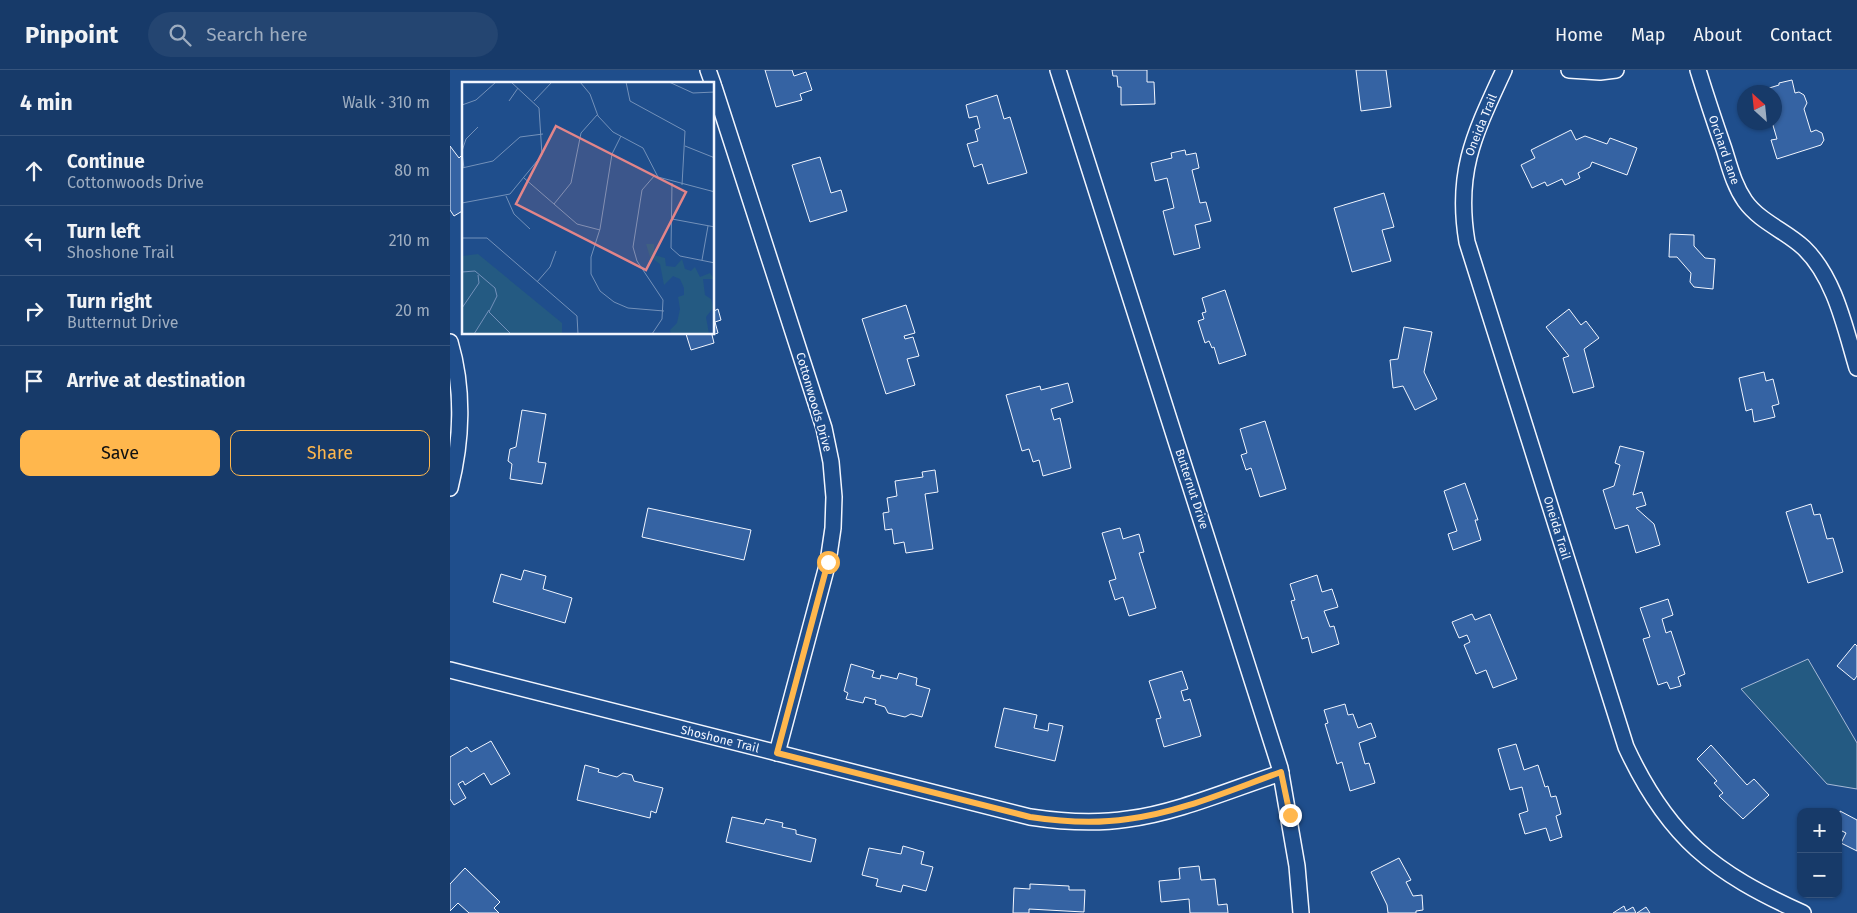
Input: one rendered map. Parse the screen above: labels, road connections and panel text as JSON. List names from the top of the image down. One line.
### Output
{"streets":{"street":["Oneida Trail","Orchard Lane","Cottonwoods Drive","Butternut Drive","Shoshone Trail"]},"crossings":[["Cottonwoods Drive","Shoshone Trail"],["Butternut Drive","Shoshone Trail"]],"north":"top left","page":{"header":"Pinpoint","search":"Search here","nav":["Home","Map","About","Contact"],"heading":["4 min","Walk · 310 m"],"list":[["Continue","Cottonwoods Drive","80 m"],["Turn left","Shoshone Trail","210 m"],["Turn right","Butternut Drive","20 m"],"Arrive at destination"],"buttons":["Save","Share"],"map_buttons":["+","−"]}}
